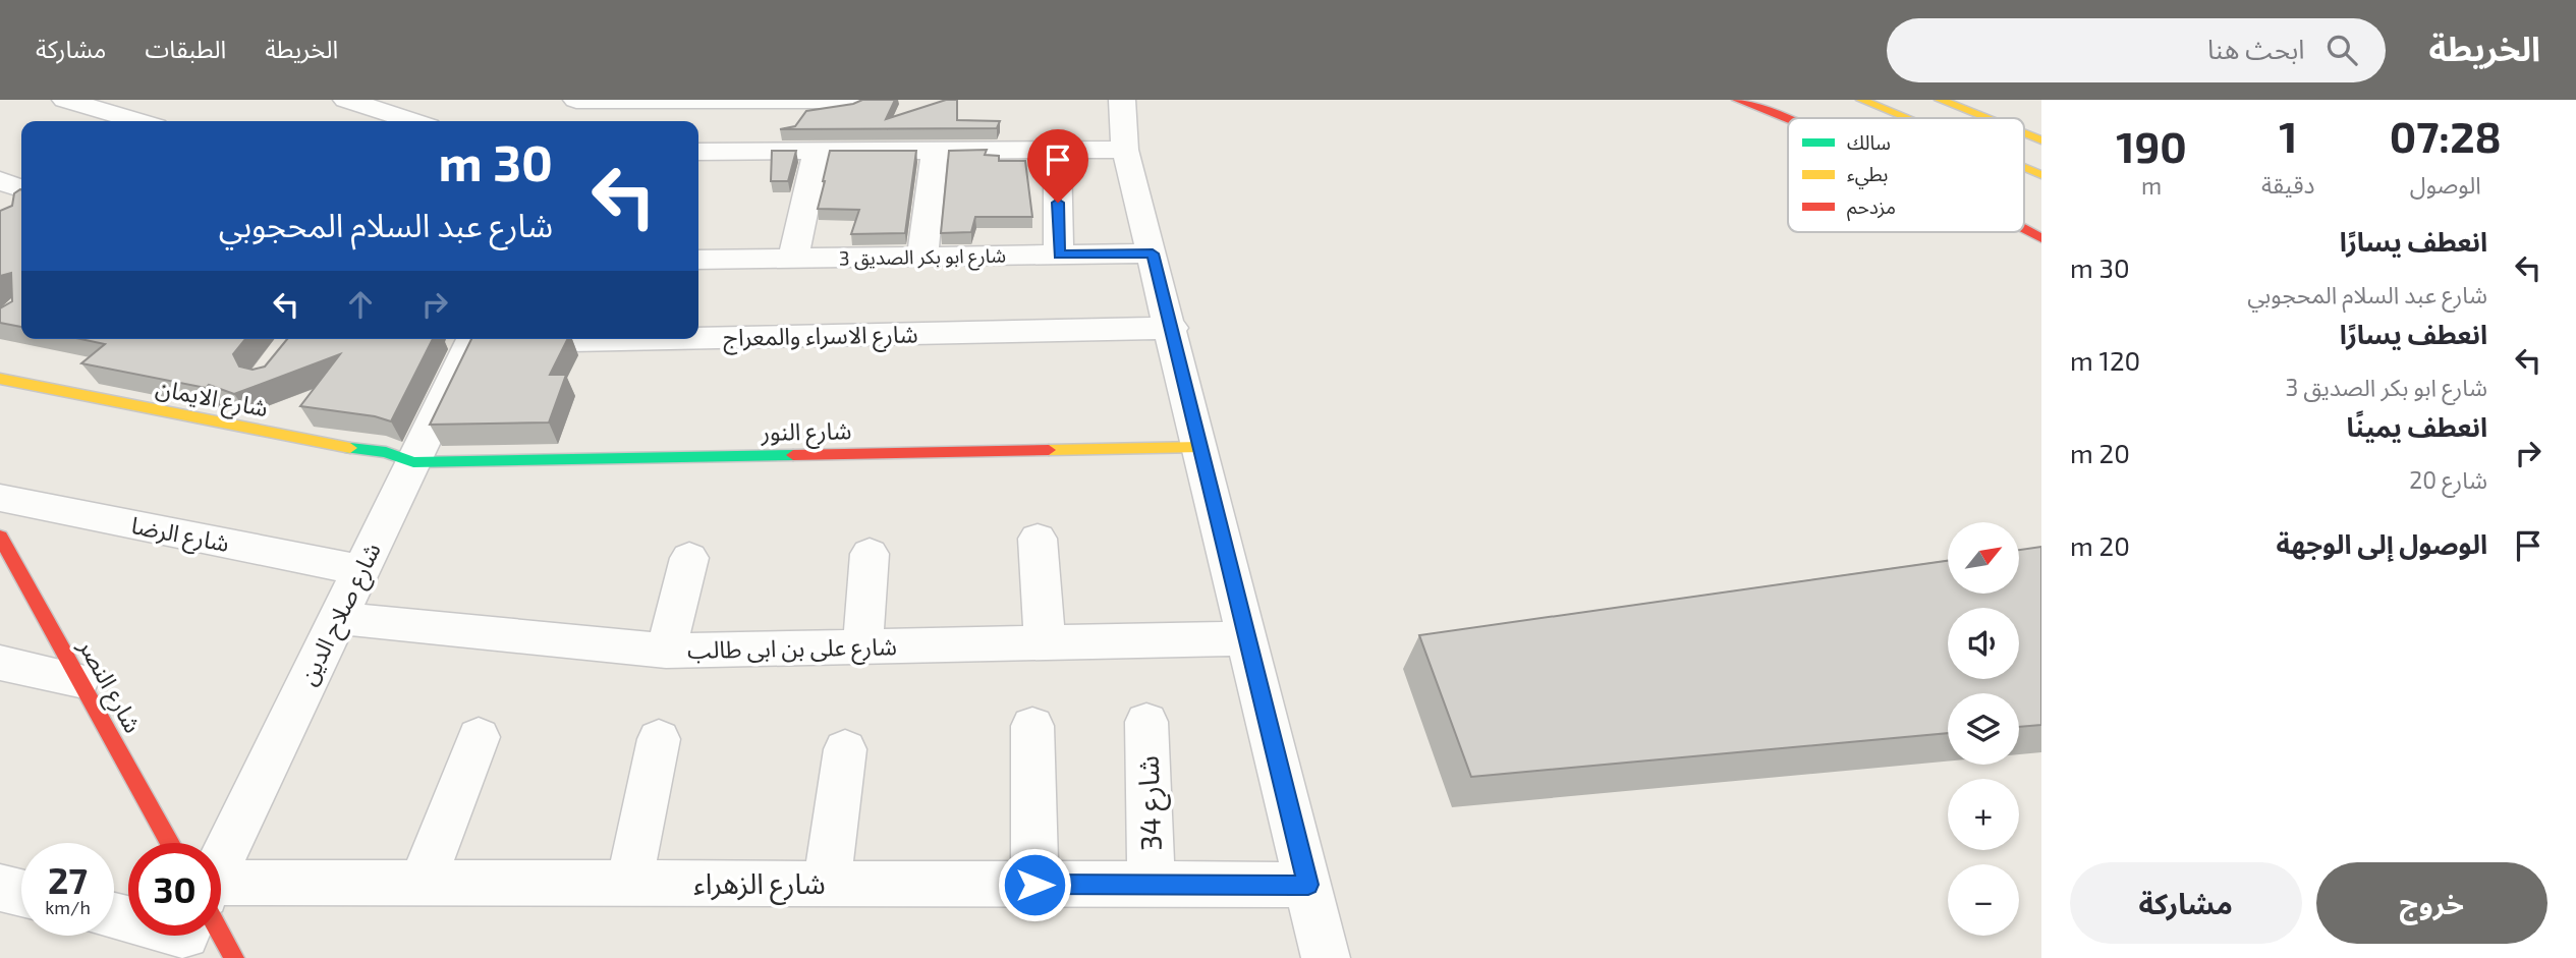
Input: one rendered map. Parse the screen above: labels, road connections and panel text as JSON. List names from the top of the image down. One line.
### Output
{"streets":{"street":["شارع ابو بكر الصديق 3","شارع الاسراء والمعراج","شارع الايمان","شارع النور","شارع الرضا","شارع صلاح الدين","شارع على بن ابى طالب","شارع النصر","شارع 34","شارع الزهراء"]},"crossings":[["شارع الايمان","شارع النور"],["شارع الايمان","شارع صلاح الدين"],["شارع النور","شارع صلاح الدين"],["شارع الرضا","شارع صلاح الدين"],["شارع صلاح الدين","شارع على بن ابى طالب"],["شارع 34","شارع الزهراء"]],"legend":["سالك","بطيء","مزدحم"],"north":"top right","page":{"header":"الخريطة","search":"ابحث هنا","nav":["الخريطة","الطبقات","مشاركة"],"eta":["07:28","الوصول","1","دقيقة","190","m"],"turn":["30 m","شارع عبد السلام المحجوبي"],"list":[{"name":"انعطف يسارًا","note":"شارع عبد السلام المحجوبي","value":"30 m"},{"name":"انعطف يسارًا","note":"شارع ابو بكر الصديق 3","value":"120 m"},{"name":"انعطف يمينًا","note":"شارع 20","value":"20 m"},{"name":"الوصول إلى الوجهة","value":"20 m"}],"map_buttons":["+","−"],"speed":"27 km/h","limit":"30","buttons":["خروج","مشاركة"]}}
